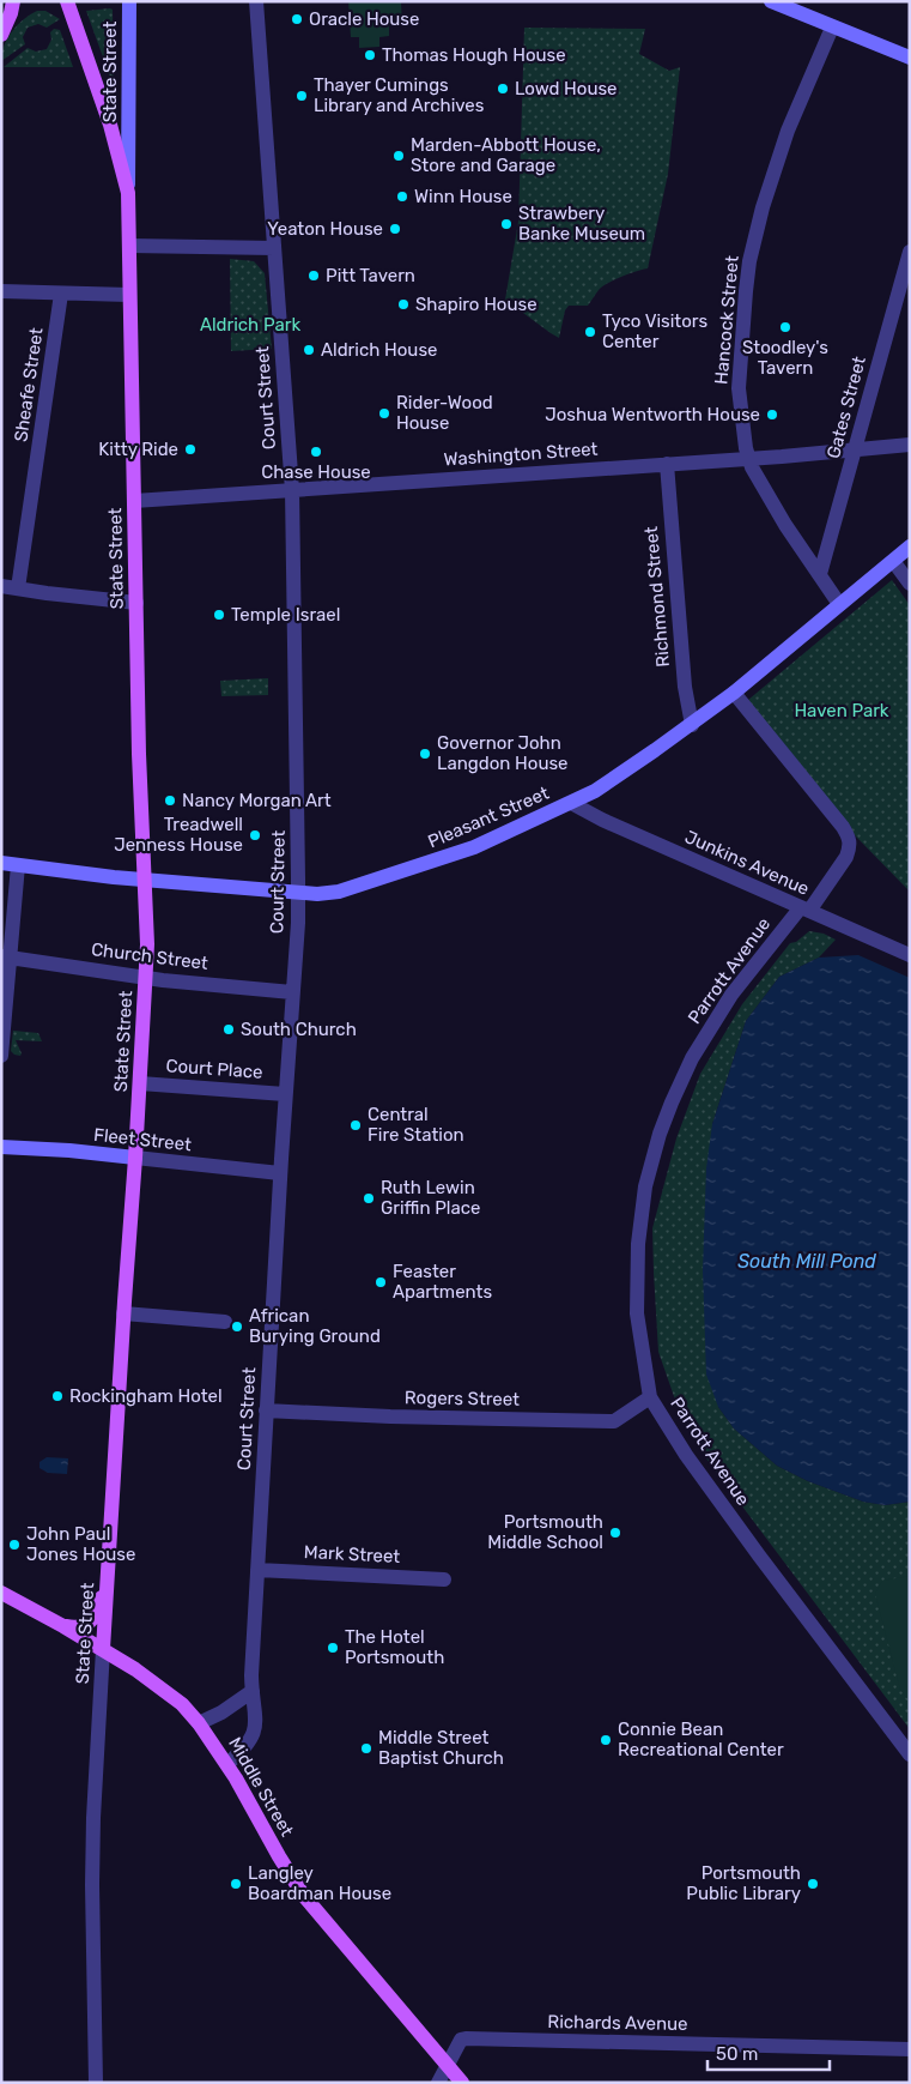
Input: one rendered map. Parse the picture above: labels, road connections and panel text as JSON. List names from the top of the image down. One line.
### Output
{"streets":{"main road":["State Street","Pleasant Street","Fleet Street","Middle Street"],"street":["Hancock Street","Sheafe Street","Court Street","Gates Street","Washington Street","Richmond Street","Junkins Avenue","Church Street","Parrott Avenue","Court Place","Rogers Street","Mark Street","Richards Avenue"]},"crossings":[["State Street","Washington Street"],["State Street","Pleasant Street"],["State Street","Church Street"],["State Street","Court Place"],["State Street","Fleet Street"],["State Street","Middle Street"],["Hancock Street","Gates Street"],["Hancock Street","Washington Street"],["Hancock Street","Pleasant Street"],["Court Street","Washington Street"],["Court Street","Pleasant Street"],["Court Street","Church Street"],["Court Street","Court Place"],["Court Street","Fleet Street"],["Court Street","Rogers Street"],["Court Street","Mark Street"],["Court Street","Middle Street"],["Gates Street","Washington Street"],["Washington Street","Richmond Street"],["Richmond Street","Pleasant Street"],["Pleasant Street","Junkins Avenue"],["Pleasant Street","Parrott Avenue"],["Junkins Avenue","Parrott Avenue"],["Parrott Avenue","Rogers Street"],["Middle Street","Richards Avenue"]],"water":["South Mill Pond"],"parks":["Aldrich Park","Haven Park"],"places":["Oracle House","Thomas Hough House","Lowd House","Thayer Cumings Library and Archives","Marden-Abbott House, Store and Garage","Winn House","Strawbery Banke Museum","Yeaton House","Pitt Tavern","Shapiro House","Stoodley's Tavern","Tyco Visitors Center","Aldrich House","Rider-Wood House","Joshua Wentworth House","Kitty Ride","Chase House","Temple Israel","Governor John Langdon House","Nancy Morgan Art","Treadwell Jenness House","South Church","Central Fire Station","Ruth Lewin Griffin Place","Feaster Apartments","African Burying Ground","Rockingham Hotel","Portsmouth Middle School","John Paul Jones House","The Hotel Portsmouth","Connie Bean Recreational Center","Middle Street Baptist Church","Langley Boardman House","Portsmouth Public Library"],"scale_bar":"50 m"}
